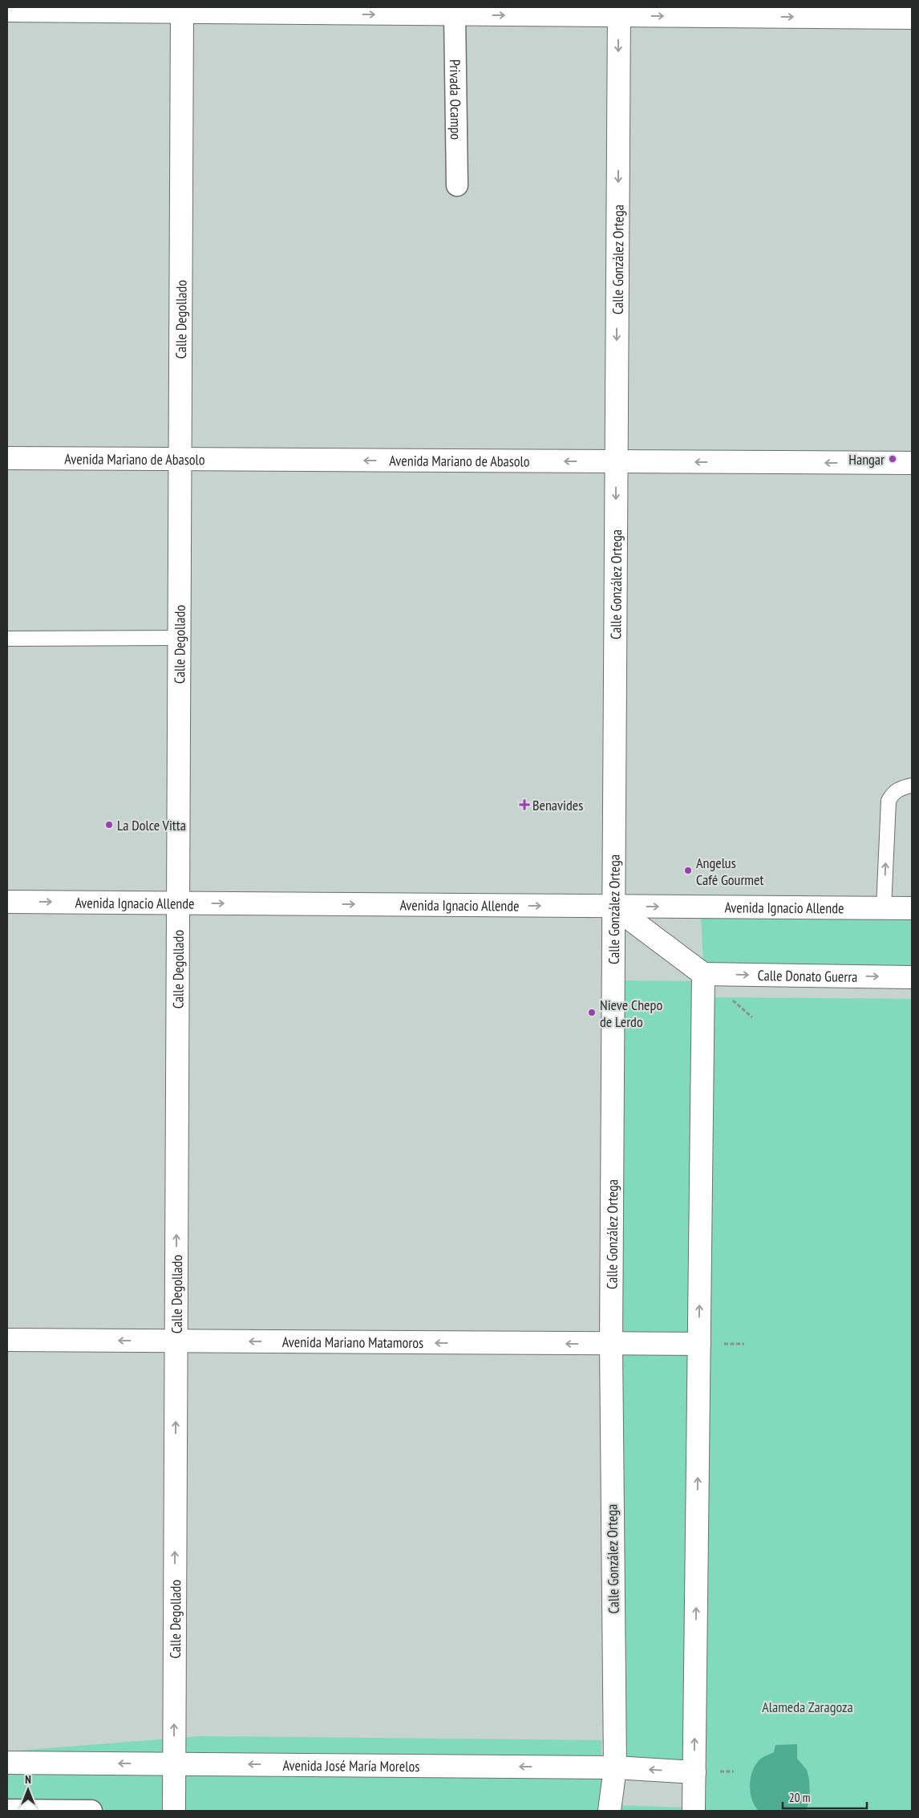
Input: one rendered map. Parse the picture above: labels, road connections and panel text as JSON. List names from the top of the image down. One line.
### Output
{"streets":{"street":["Privada Ocampo","Calle González Ortega","Calle Degollado","Avenida Mariano de Abasolo","Avenida Ignacio Allende","Calle Donato Guerra","Avenida Mariano Matamoros","Avenida José María Morelos"]},"crossings":[["Calle González Ortega","Avenida Mariano de Abasolo"],["Calle González Ortega","Avenida Ignacio Allende"],["Calle González Ortega","Avenida Mariano Matamoros"],["Calle González Ortega","Avenida José María Morelos"],["Calle Degollado","Avenida Mariano de Abasolo"],["Calle Degollado","Avenida Ignacio Allende"],["Calle Degollado","Avenida Mariano Matamoros"],["Calle Degollado","Avenida José María Morelos"]],"one_way":["Calle González Ortega","Calle Degollado","Avenida Mariano de Abasolo","Avenida Ignacio Allende","Calle Donato Guerra","Avenida Mariano Matamoros","Avenida José María Morelos"],"parks":["Alameda Zaragoza"],"places":{"other":["Hangar","La Dolce Vitta","Angelus Café Gourmet","Nieve Chepo de Lerdo"],"health":["Benavides"]},"scale_bar":"20 m","north":"top"}
